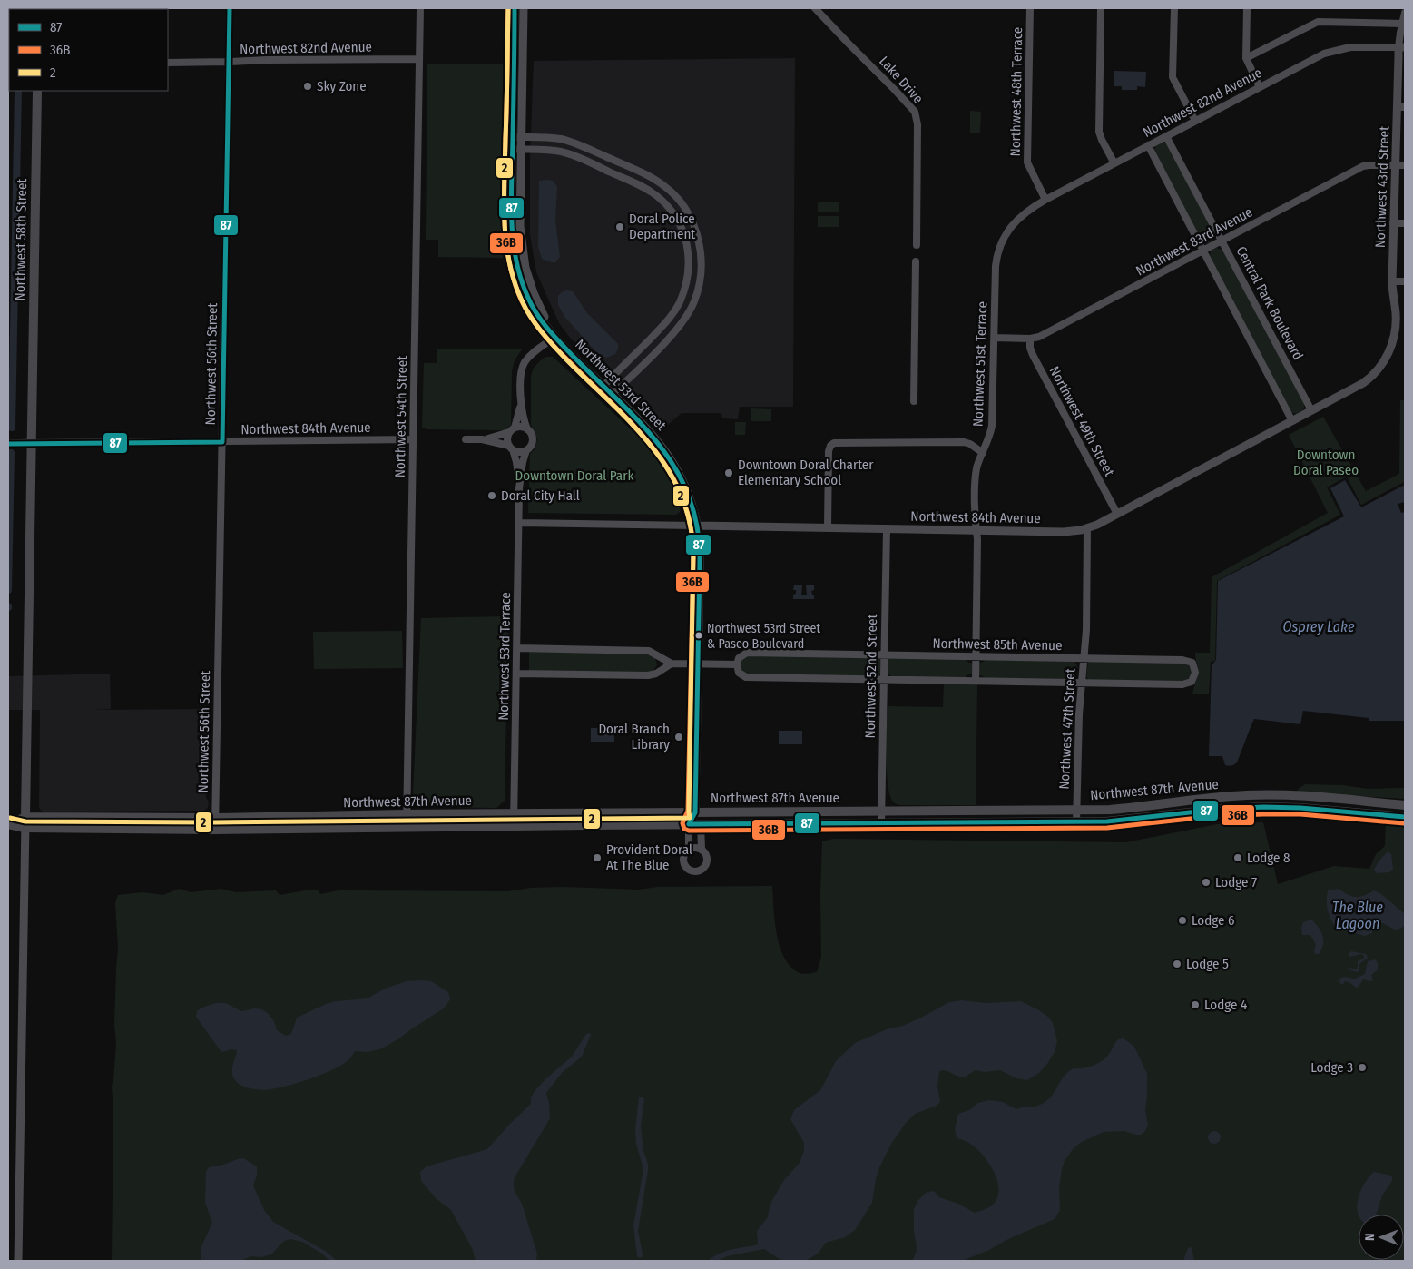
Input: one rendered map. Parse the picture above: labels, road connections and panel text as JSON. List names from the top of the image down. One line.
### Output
{"streets":{"main road":["Northwest 58th Street","Northwest 87th Avenue"],"street":["Northwest 82nd Avenue","Lake Drive","Northwest 48th Terrace","Northwest 43rd Street","Northwest 83rd Avenue","Central Park Boulevard","Northwest 56th Street","Northwest 51st Terrace","Northwest 53rd Street","Northwest 54th Street","Northwest 49th Street","Northwest 84th Avenue","Northwest 85th Avenue","Northwest 53rd Terrace","Northwest 52nd Street","Northwest 47th Street"]},"crossings":[["Northwest 82nd Avenue","Northwest 48th Terrace"],["Northwest 82nd Avenue","Northwest 43rd Street"],["Northwest 82nd Avenue","Central Park Boulevard"],["Northwest 82nd Avenue","Northwest 56th Street"],["Northwest 82nd Avenue","Northwest 51st Terrace"],["Northwest 82nd Avenue","Northwest 54th Street"],["Northwest 43rd Street","Northwest 83rd Avenue"],["Northwest 43rd Street","Northwest 84th Avenue"],["Northwest 58th Street","Northwest 84th Avenue"],["Northwest 58th Street","Northwest 87th Avenue"],["Northwest 83rd Avenue","Central Park Boulevard"],["Northwest 83rd Avenue","Northwest 51st Terrace"],["Northwest 83rd Avenue","Northwest 49th Street"],["Central Park Boulevard","Northwest 84th Avenue"],["Northwest 56th Street","Northwest 84th Avenue"],["Northwest 56th Street","Northwest 87th Avenue"],["Northwest 51st Terrace","Northwest 84th Avenue"],["Northwest 51st Terrace","Northwest 85th Avenue"],["Northwest 53rd Street","Northwest 84th Avenue"],["Northwest 53rd Street","Northwest 87th Avenue"],["Northwest 54th Street","Northwest 84th Avenue"],["Northwest 54th Street","Northwest 87th Avenue"],["Northwest 49th Street","Northwest 84th Avenue"],["Northwest 84th Avenue","Northwest 53rd Terrace"],["Northwest 84th Avenue","Northwest 52nd Street"],["Northwest 84th Avenue","Northwest 47th Street"],["Northwest 85th Avenue","Northwest 52nd Street"],["Northwest 85th Avenue","Northwest 47th Street"],["Northwest 53rd Terrace","Northwest 87th Avenue"],["Northwest 52nd Street","Northwest 87th Avenue"],["Northwest 47th Street","Northwest 87th Avenue"]],"water":["Osprey Lake","The Blue Lagoon"],"parks":["Downtown Doral Paseo","Downtown Doral Park"],"places":["Sky Zone","Doral Police Department","Downtown Doral Charter Elementary School","Doral City Hall","Northwest 53rd Street & Paseo Boulevard","Doral Branch Library","Provident Doral At The Blue","Lodge 8","Lodge 7","Lodge 6","Lodge 5","Lodge 4","Lodge 3"],"lines":["transit line 87","transit line 36B","transit line 2"],"legend":["87","36B","2"],"north":"left"}
